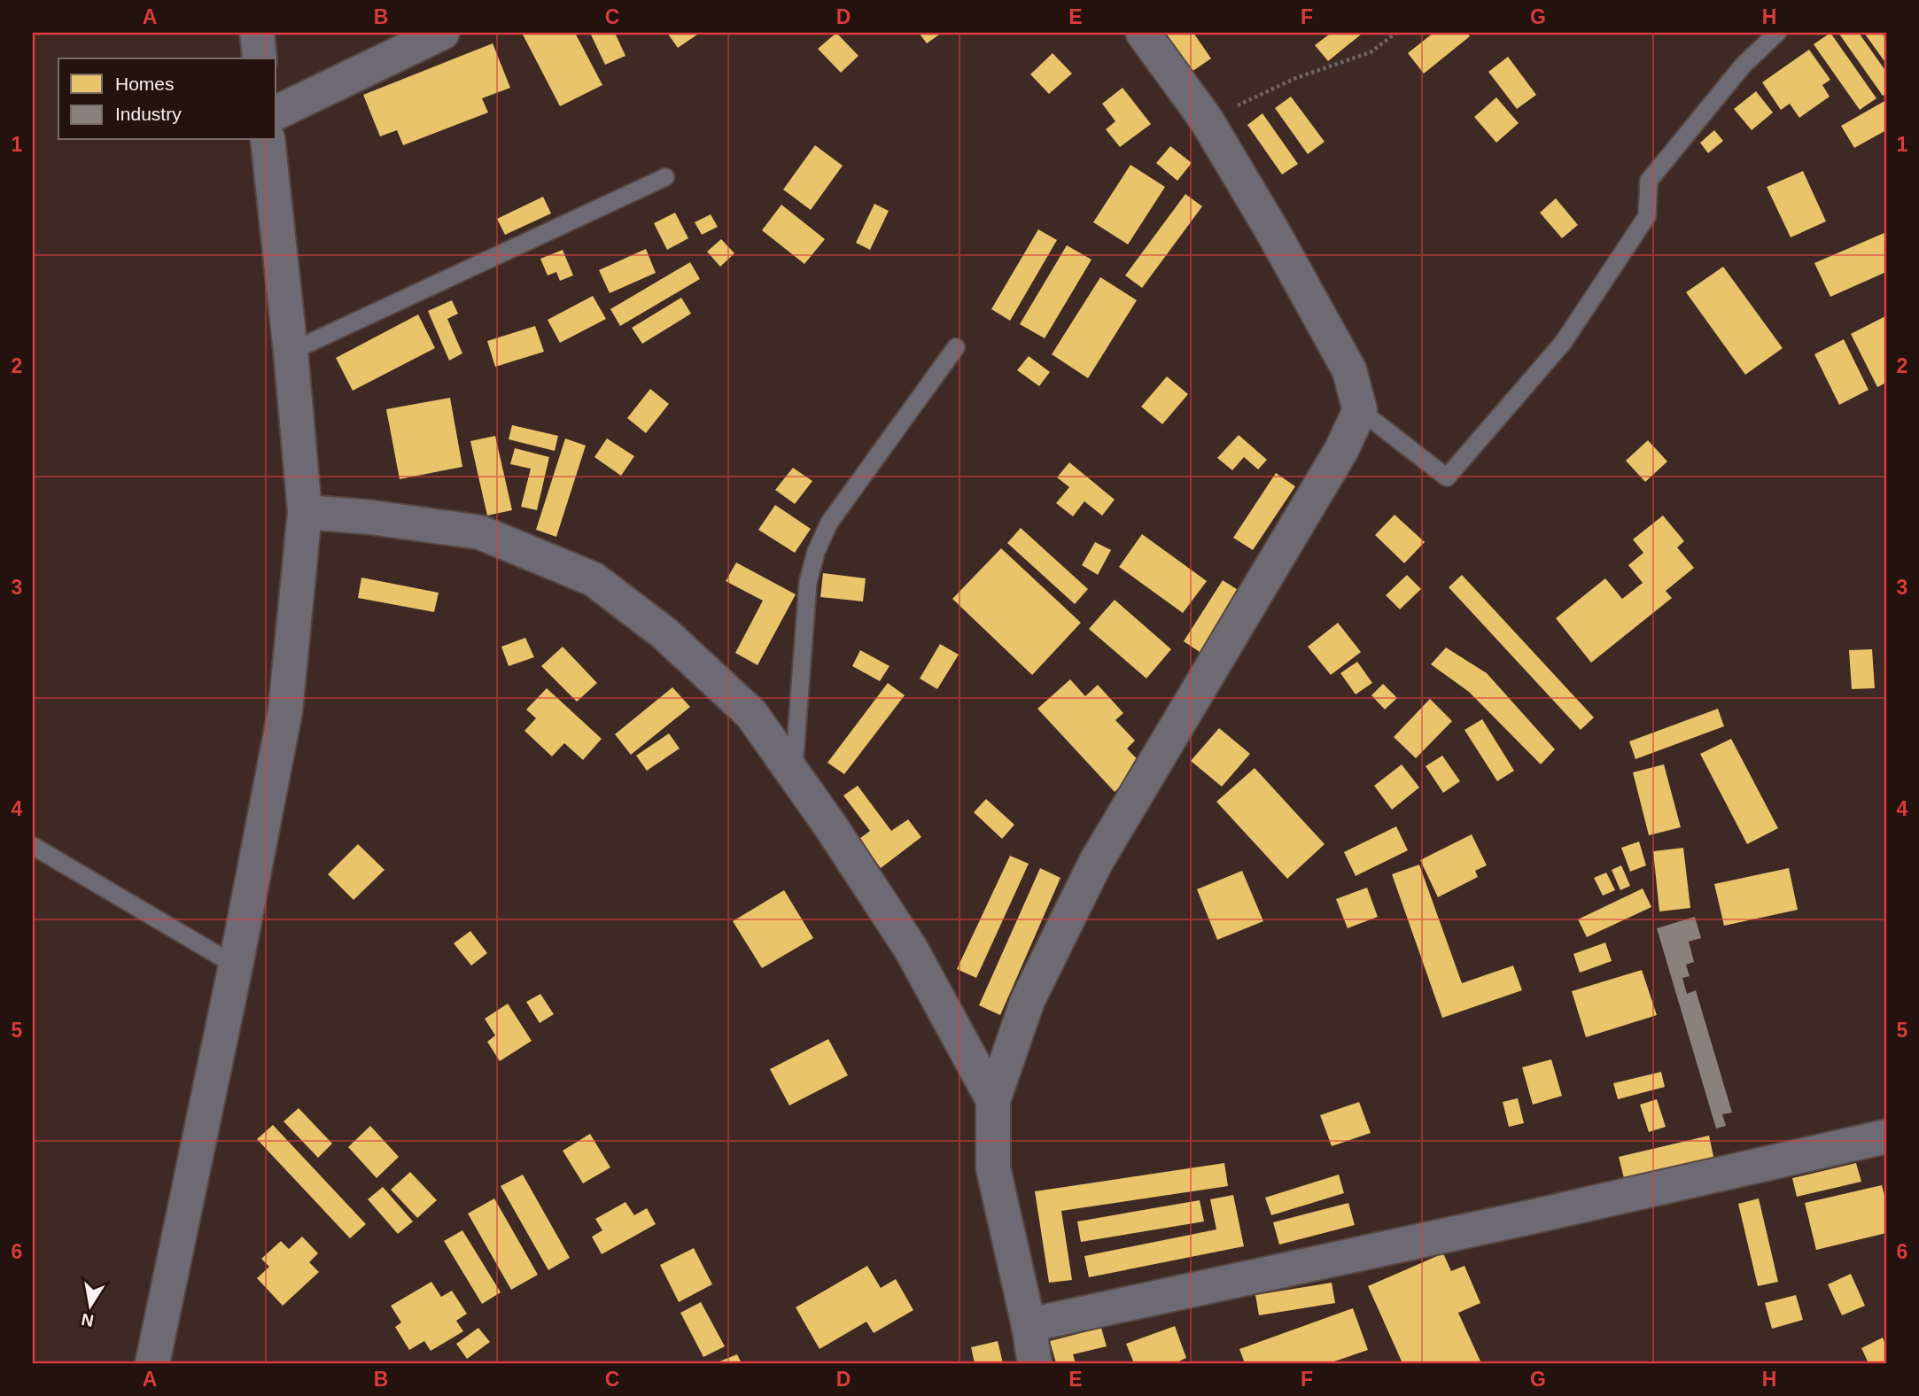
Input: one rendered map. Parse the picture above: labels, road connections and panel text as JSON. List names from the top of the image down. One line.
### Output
{"legend":["Homes","Industry"],"north":"bottom","grid":{"columns":["A","B","C","D","E","F","G","H"],"rows":["1","2","3","4","5","6"]}}
